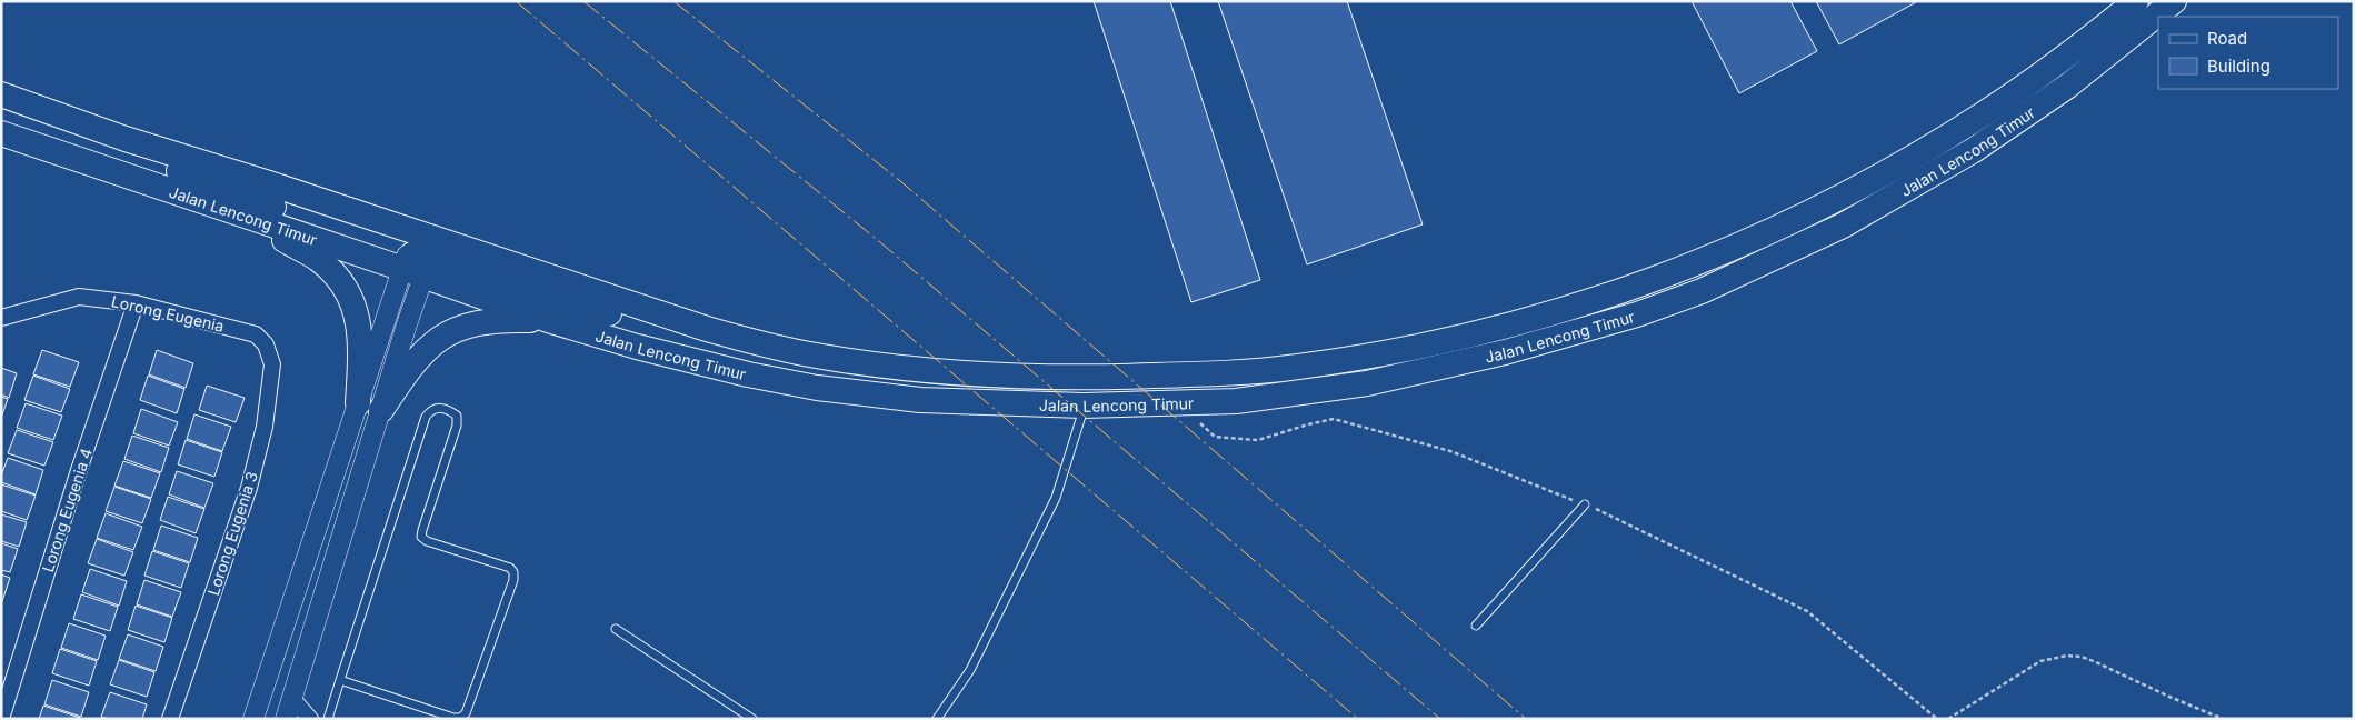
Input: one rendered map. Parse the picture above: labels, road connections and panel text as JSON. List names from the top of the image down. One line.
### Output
{"streets":{"highway":["Jalan Lencong Timur"],"street":["Lorong Eugenia","Lorong Eugenia 4","Lorong Eugenia 3"]},"crossings":[["Lorong Eugenia","Lorong Eugenia 4"],["Lorong Eugenia","Lorong Eugenia 3"]],"legend":["Road","Building"]}
